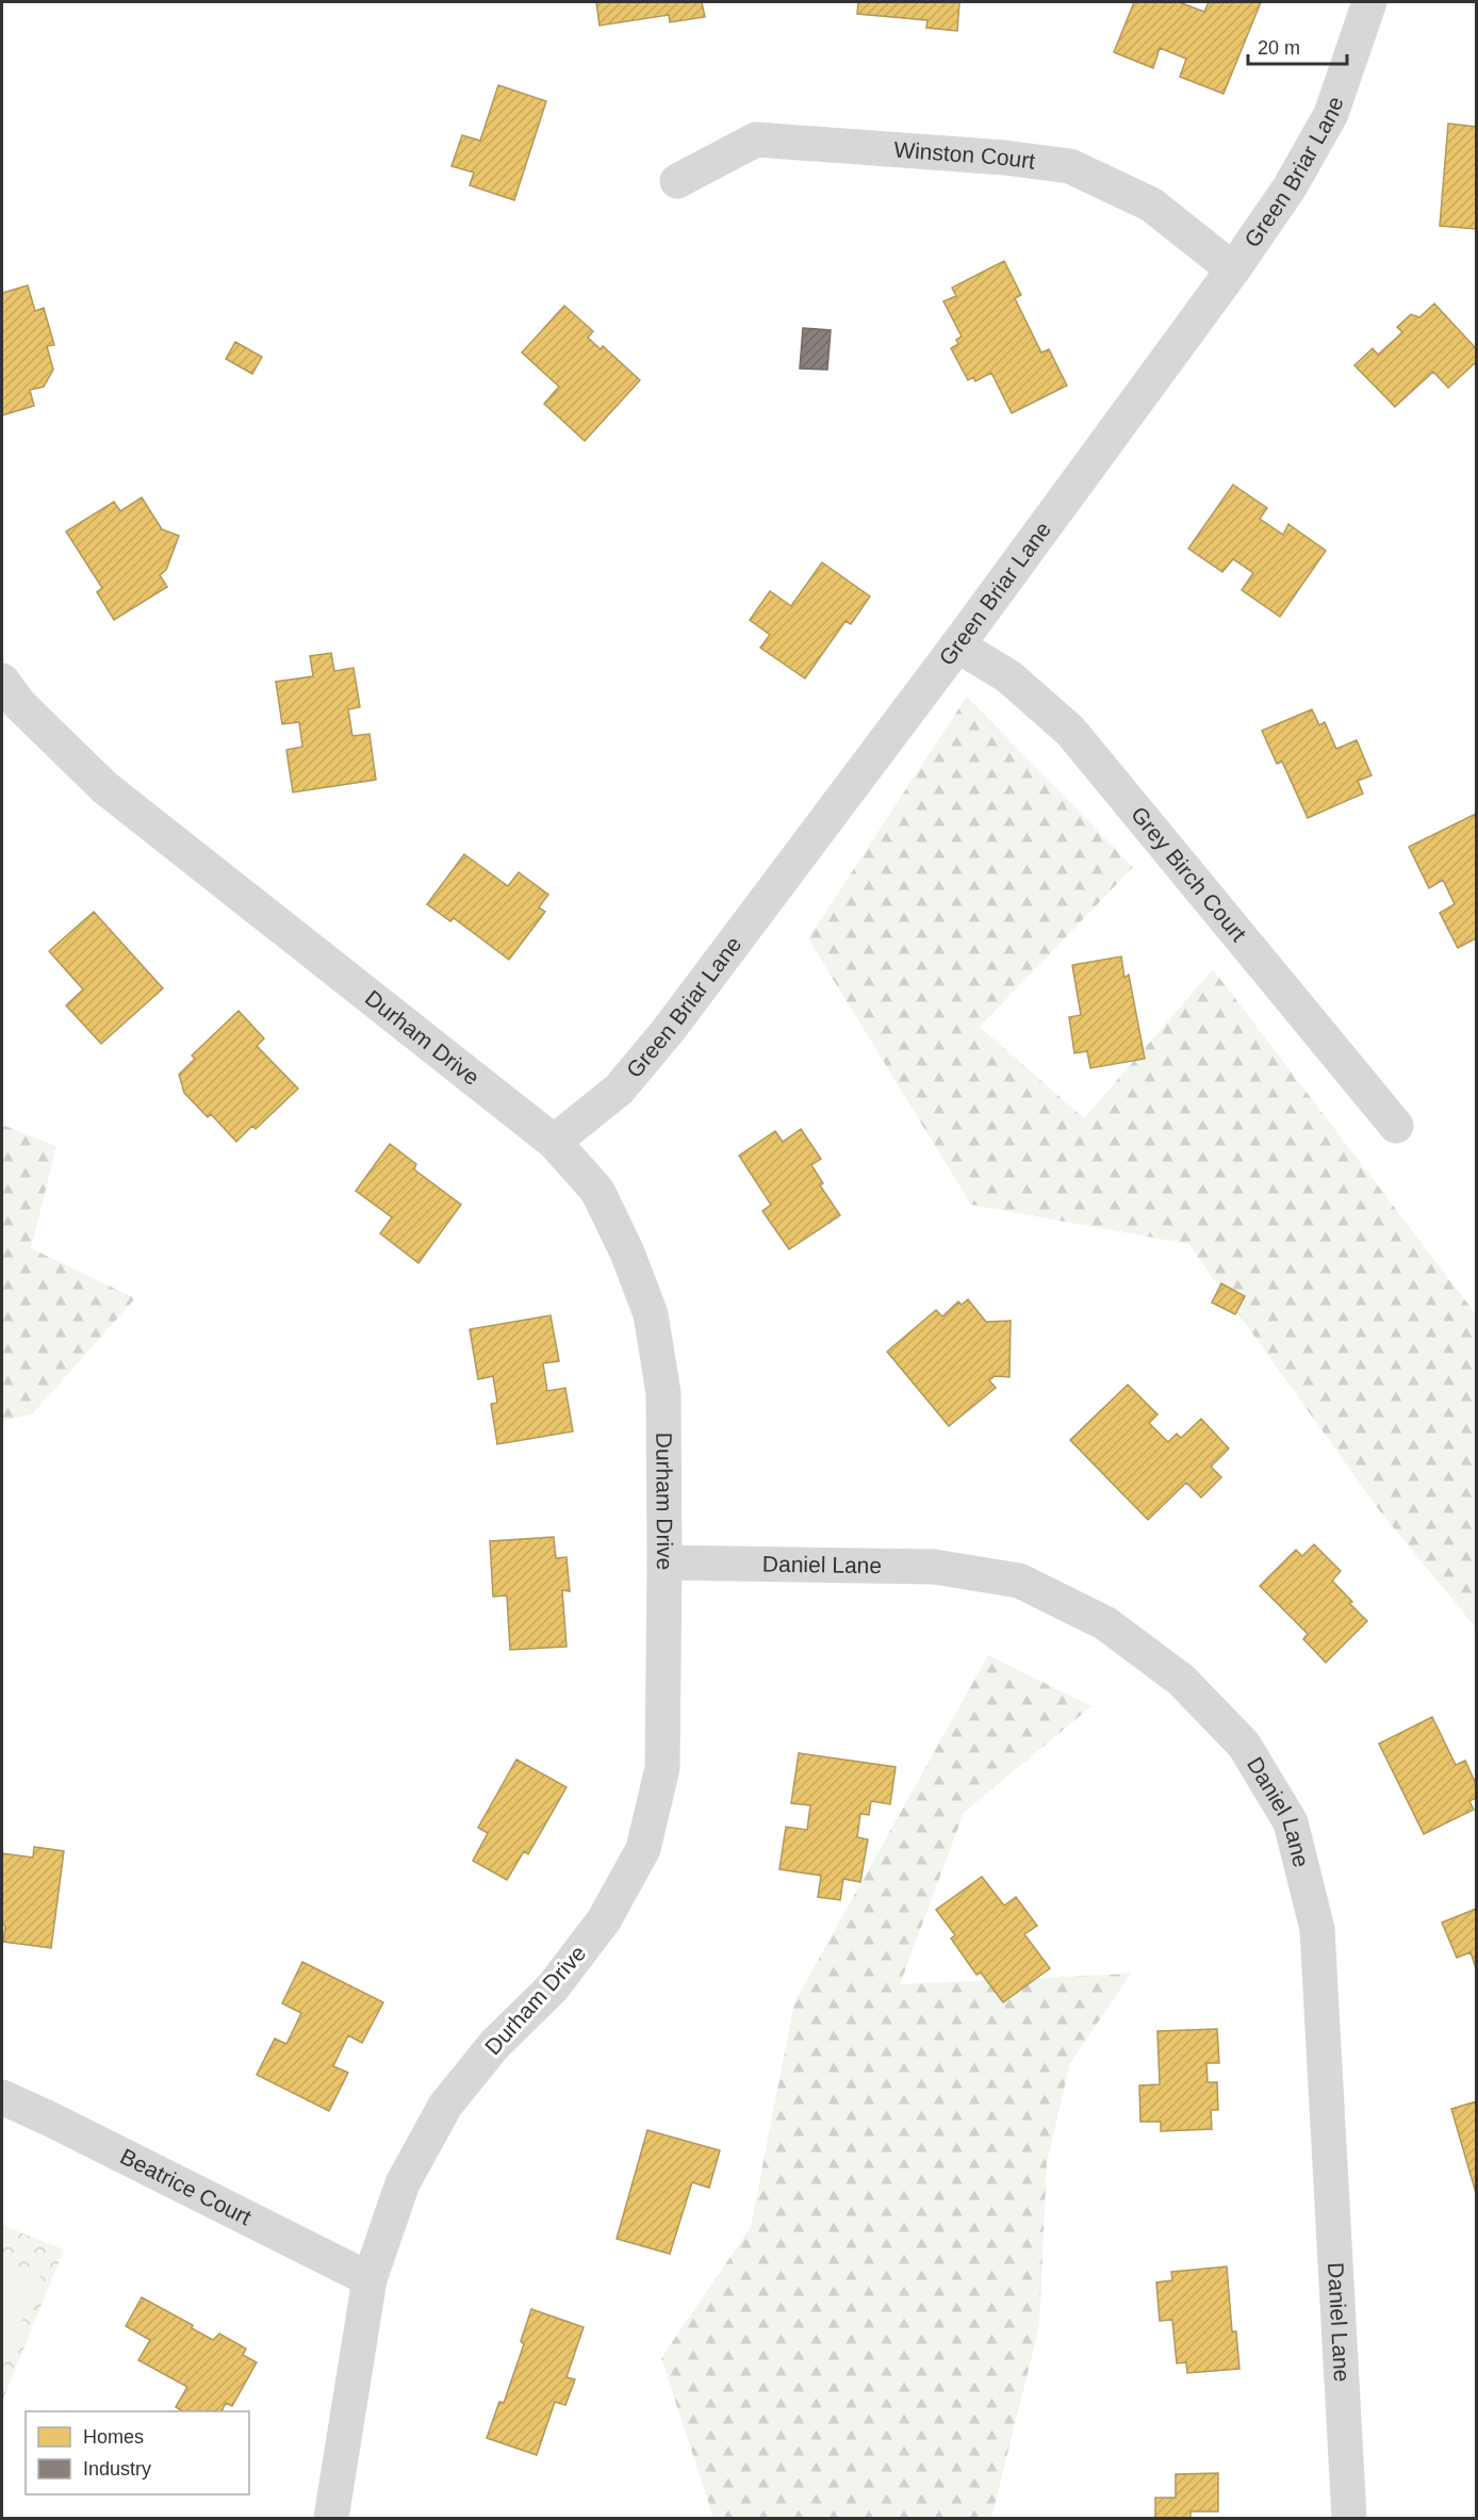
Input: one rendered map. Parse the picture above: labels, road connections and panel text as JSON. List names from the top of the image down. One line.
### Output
{"streets":{"street":["Winston Court","Green Briar Lane","Grey Birch Court","Durham Drive","Daniel Lane","Beatrice Court"]},"crossings":[["Winston Court","Green Briar Lane"],["Green Briar Lane","Grey Birch Court"],["Green Briar Lane","Durham Drive"],["Durham Drive","Daniel Lane"],["Durham Drive","Beatrice Court"]],"legend":["Homes","Industry"],"scale_bar":"20 m"}
